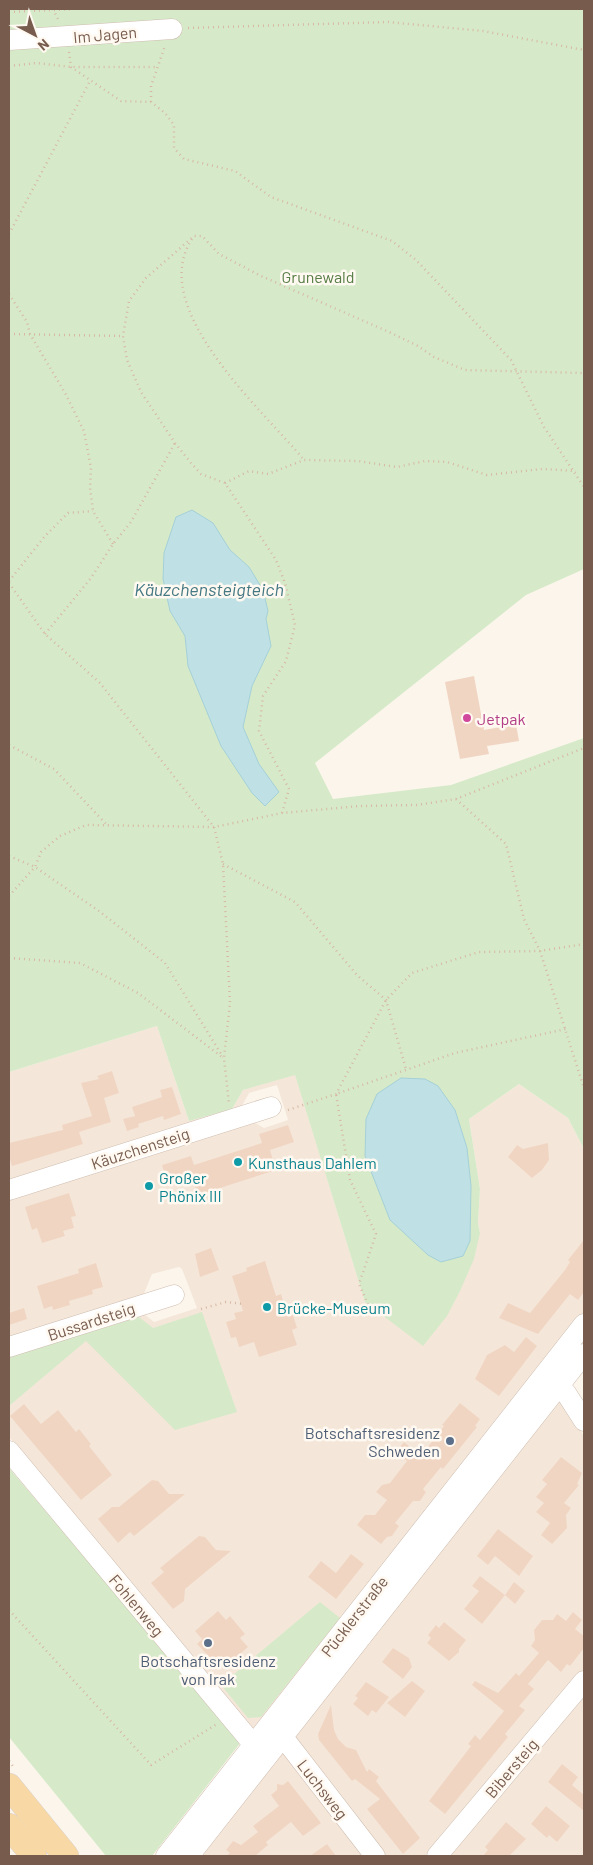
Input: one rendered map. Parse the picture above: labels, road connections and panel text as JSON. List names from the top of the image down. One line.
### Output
{"streets":{"street":["Im Jagen","Käuzchensteig","Bussardsteig","Fohlenweg","Pücklerstraße","Bibersteig","Luchsweg"]},"crossings":[["Fohlenweg","Pücklerstraße"],["Pücklerstraße","Luchsweg"]],"water":["Käuzchensteigteich"],"parks":["Grunewald"],"places":["Jetpak","Kunsthaus Dahlem","Großer Phönix III","Brücke-Museum","Botschaftsresidenz Schweden","Botschaftsresidenz von Irak"],"north":"bottom right"}
